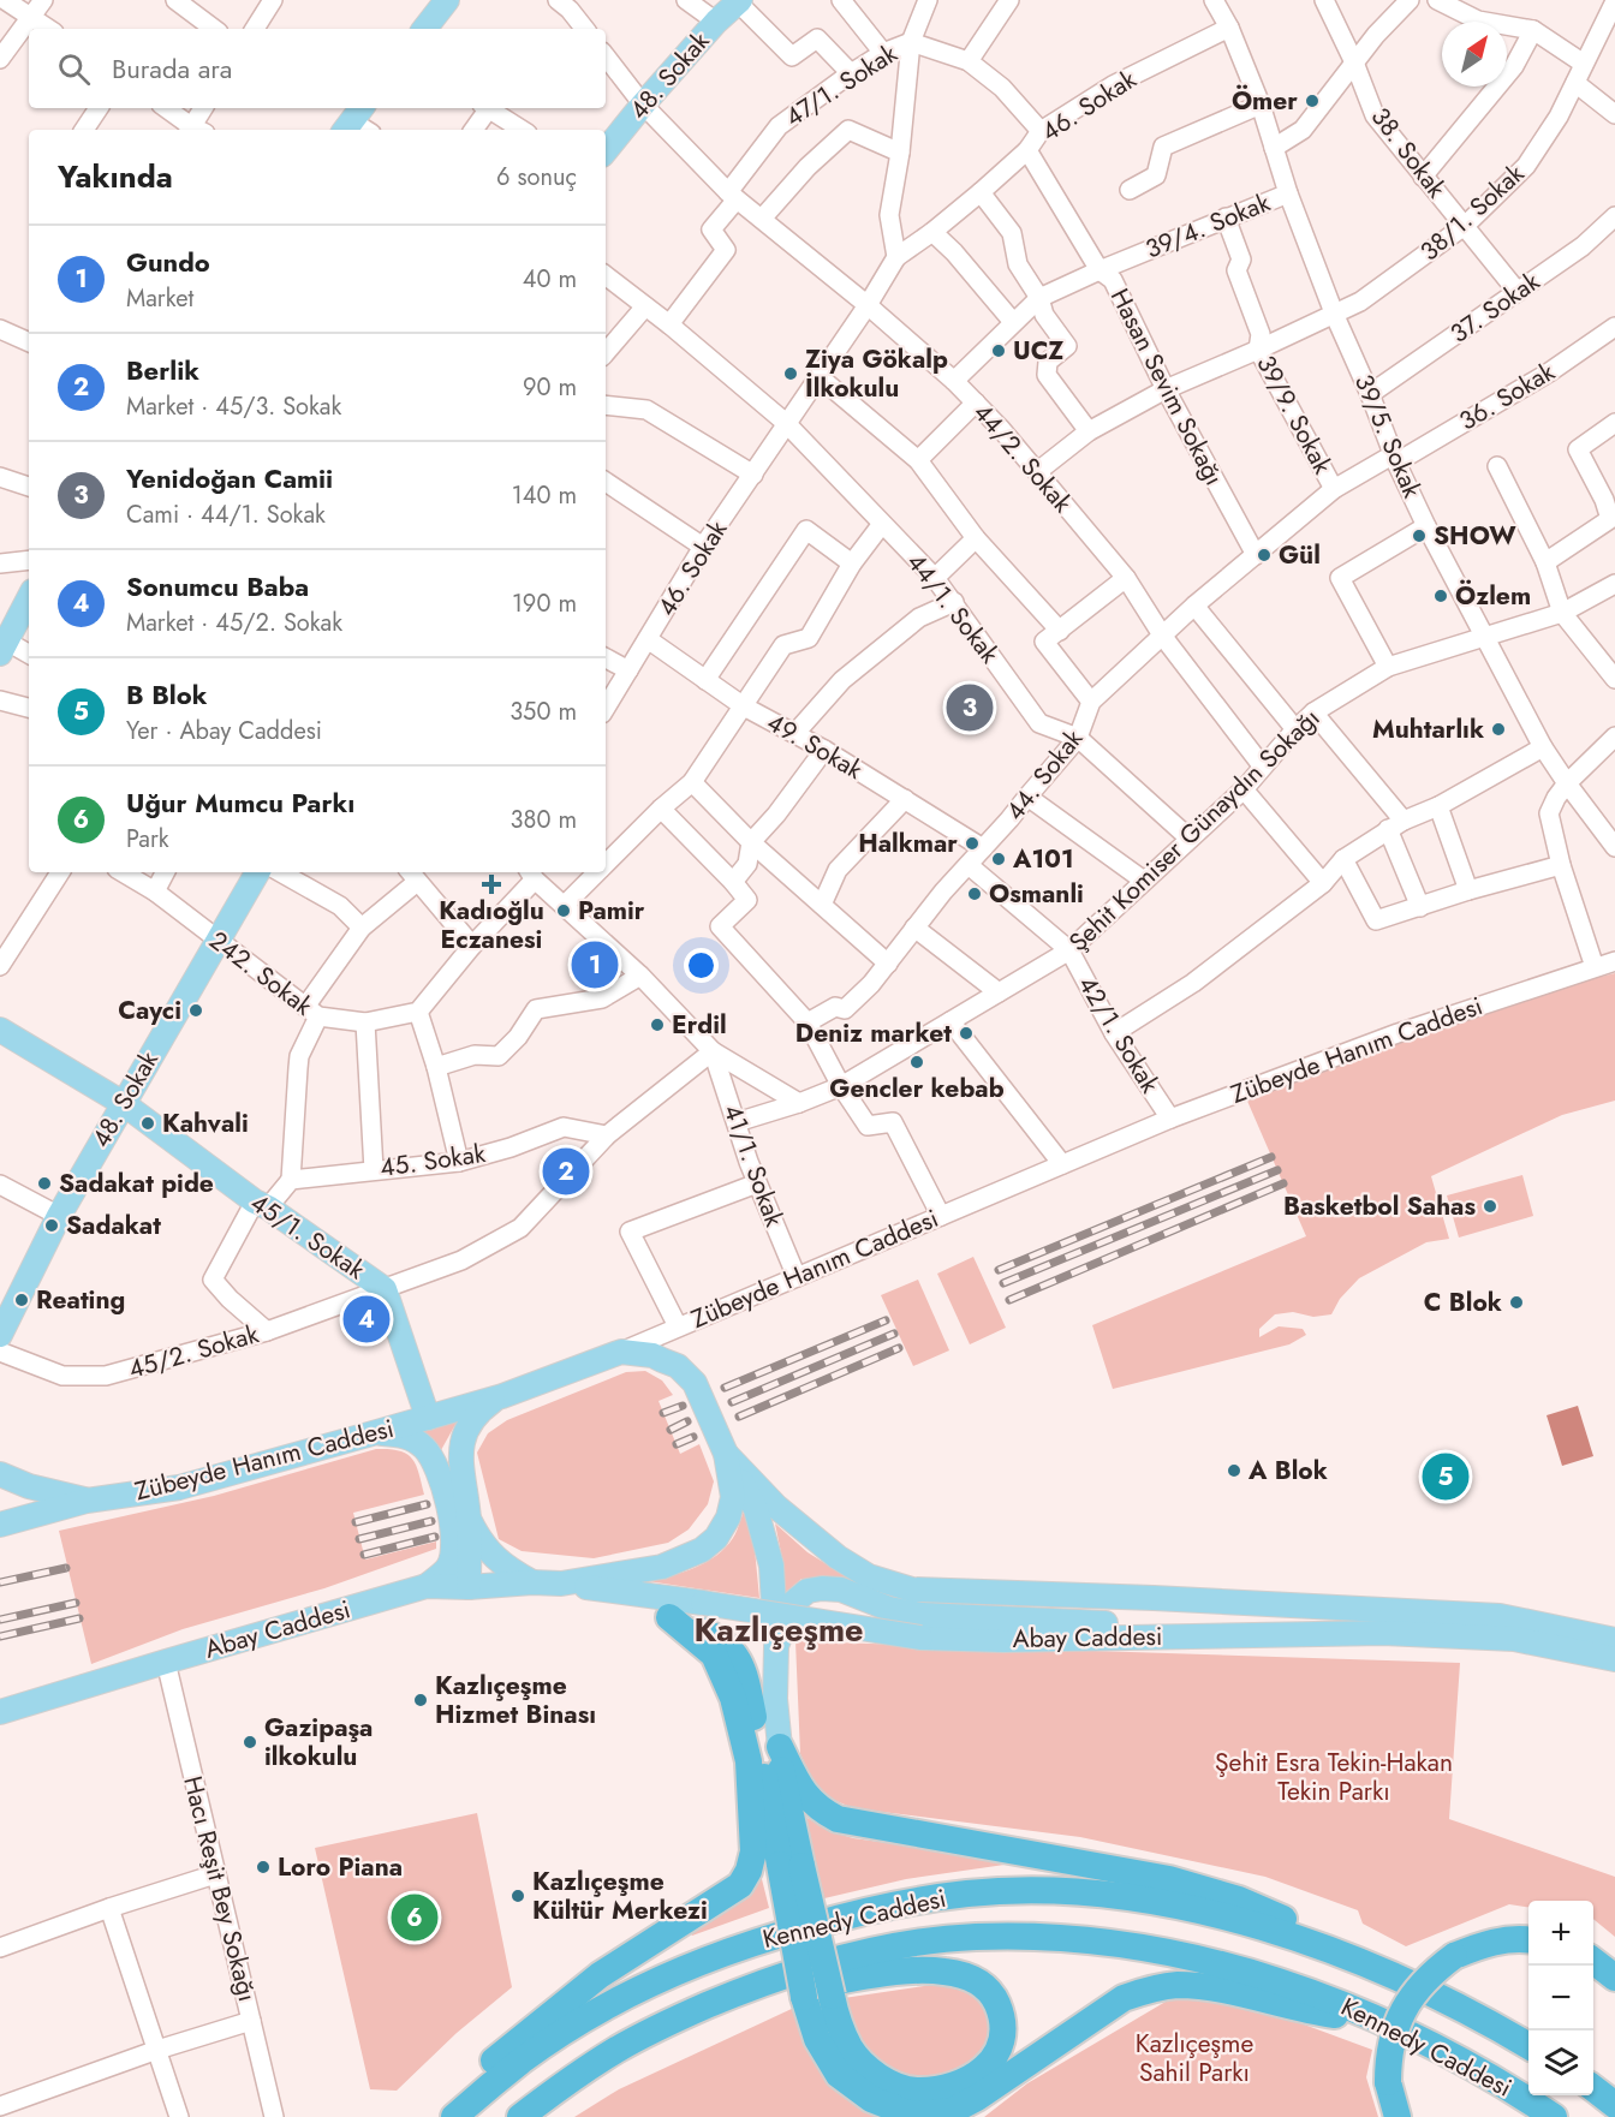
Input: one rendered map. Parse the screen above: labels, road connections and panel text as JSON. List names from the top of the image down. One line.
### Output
{"streets":{"highway":["Kennedy Caddesi"],"main road":["48. Sokak","Zübeyde Hanım Caddesi","45/1. Sokak","Abay Caddesi"],"street":["47/1. Sokak","46. Sokak","38. Sokak","38/1. Sokak","39/4. Sokak","37. Sokak","Hasan Sevim Sokağı","36. Sokak","39/9. Sokak","39/5. Sokak","44/2. Sokak","44/1. Sokak","49. Sokak","44. Sokak","Şehit Komiser Günaydın Sokağı","242. Sokak","42/1. Sokak","45. Sokak","41/1. Sokak","45/2. Sokak","Hacı Reşit Bey Sokağı"]},"crossings":[["48. Sokak","44/2. Sokak"],["48. Sokak","242. Sokak"],["48. Sokak","45/1. Sokak"],["47/1. Sokak","46. Sokak"],["47/1. Sokak","44/2. Sokak"],["47/1. Sokak","44/1. Sokak"],["46. Sokak","Hasan Sevim Sokağı"],["46. Sokak","39/5. Sokak"],["46. Sokak","44/2. Sokak"],["46. Sokak","44/1. Sokak"],["46. Sokak","49. Sokak"],["38. Sokak","38/1. Sokak"],["38. Sokak","37. Sokak"],["38/1. Sokak","Hasan Sevim Sokağı"],["38/1. Sokak","39/9. Sokak"],["38/1. Sokak","39/5. Sokak"],["38/1. Sokak","44/2. Sokak"],["39/4. Sokak","Hasan Sevim Sokağı"],["39/4. Sokak","39/9. Sokak"],["39/4. Sokak","39/5. Sokak"],["39/4. Sokak","44/2. Sokak"],["37. Sokak","39/5. Sokak"],["Hasan Sevim Sokağı","44. Sokak"],["36. Sokak","39/5. Sokak"],["36. Sokak","44. Sokak"],["39/9. Sokak","44. Sokak"],["39/5. Sokak","44. Sokak"],["39/5. Sokak","Şehit Komiser Günaydın Sokağı"],["44/2. Sokak","44. Sokak"],["44/2. Sokak","Şehit Komiser Günaydın Sokağı"],["44/1. Sokak","44. Sokak"],["44/1. Sokak","Şehit Komiser Günaydın Sokağı"],["49. Sokak","44. Sokak"],["44. Sokak","42/1. Sokak"],["Şehit Komiser Günaydın Sokağı","42/1. Sokak"],["Şehit Komiser Günaydın Sokağı","41/1. Sokak"],["42/1. Sokak","Zübeyde Hanım Caddesi"],["Zübeyde Hanım Caddesi","41/1. Sokak"],["Zübeyde Hanım Caddesi","45/1. Sokak"],["Zübeyde Hanım Caddesi","Abay Caddesi"],["45. Sokak","45/2. Sokak"],["41/1. Sokak","45/2. Sokak"],["45/1. Sokak","45/2. Sokak"],["Abay Caddesi","Hacı Reşit Bey Sokağı"]],"districts":["Kazlıçeşme"],"parks":["Şehit Esra Tekin-Hakan Tekin Parkı","Kazlıçeşme Sahil Parkı"],"places":{"other":["Ömer","UCZ","Ziya Gökalp İlkokulu","SHOW","Gül","Özlem","Muhtarlık","Halkmar","A101","Osmanli","Pamir","Cayci","Erdil","Deniz market","Gencler kebab","Kahvali","Sadakat pide","Basketbol Sahas","Sadakat","Reating","C Blok","A Blok","Kazlıçeşme Hizmet Binası","Gazipaşa ilkokulu","Loro Piana","Kazlıçeşme Kültür Merkezi"],"health":["Kadıoğlu Eczanesi"]},"north":"top right","page":{"search":"Burada ara","heading":["Yakında","6 sonuç"],"list":[{"mark":"1","name":"Gundo","note":"Market","value":"40 m"},{"mark":"2","name":"Berlik","note":"Market · 45/3. Sokak","value":"90 m"},{"mark":"3","name":"Yenidoğan Camii","note":"Cami · 44/1. Sokak","value":"140 m"},{"mark":"4","name":"Sonumcu Baba","note":"Market · 45/2. Sokak","value":"190 m"},{"mark":"5","name":"B Blok","note":"Yer · Abay Caddesi","value":"350 m"},{"mark":"6","name":"Uğur Mumcu Parkı","note":"Park","value":"380 m"}],"pins":["3","1","2","4","5","6"],"map_buttons":["+","−"]}}
